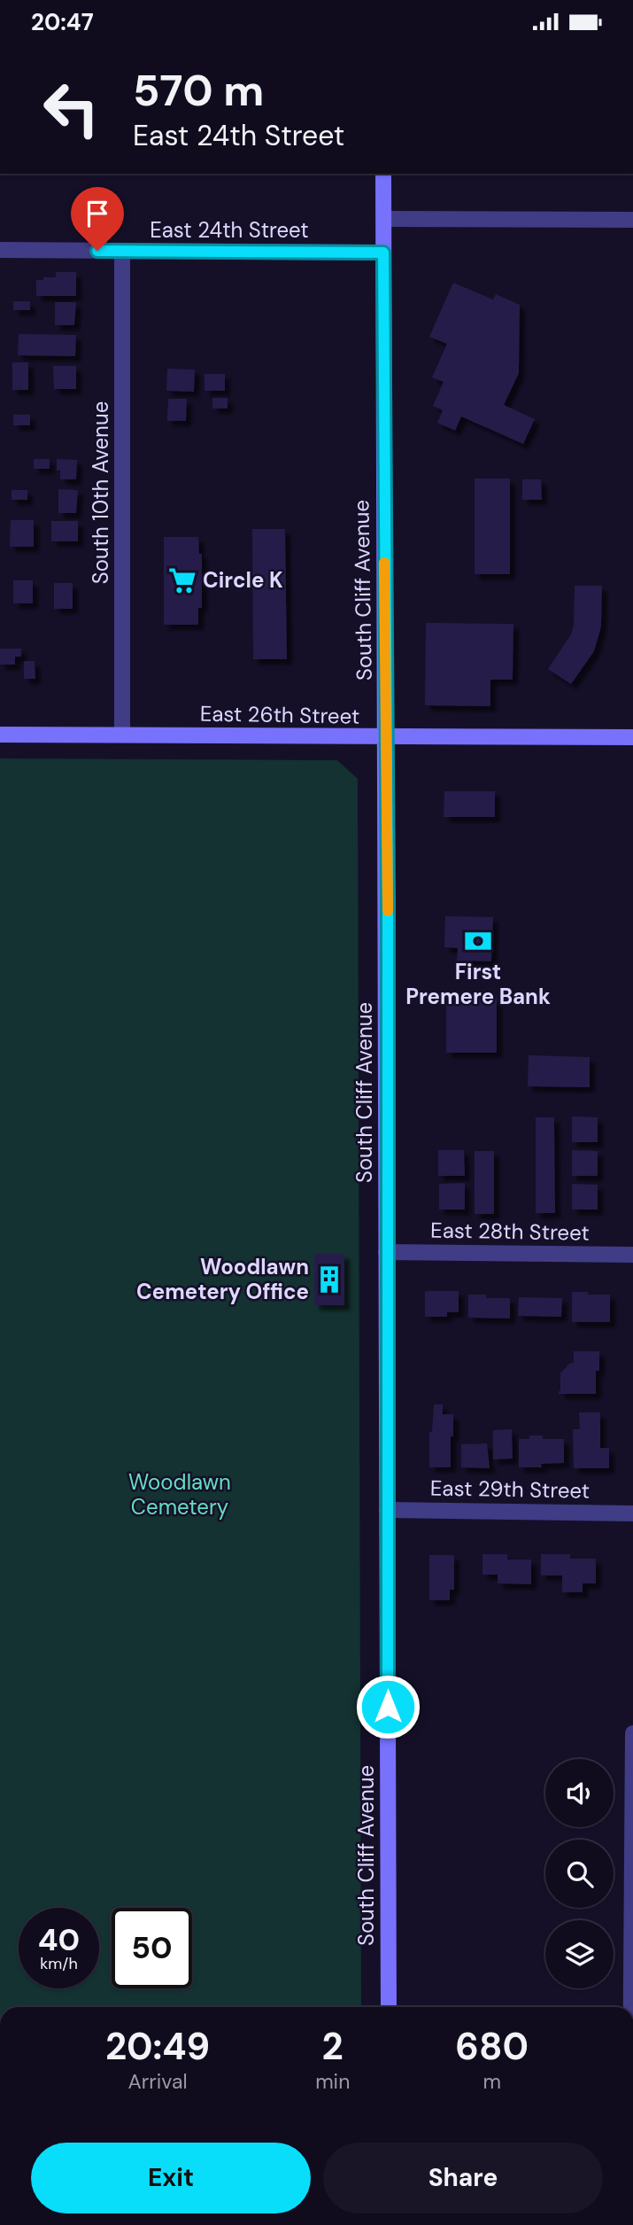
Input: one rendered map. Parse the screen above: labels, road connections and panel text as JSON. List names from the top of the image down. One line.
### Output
{"streets":{"main road":["South Cliff Avenue","East 26th Street"],"street":["East 24th Street","South 10th Avenue","East 28th Street","East 29th Street"]},"crossings":[["East 24th Street","South 10th Avenue"],["East 24th Street","South Cliff Avenue"],["South 10th Avenue","East 26th Street"],["South Cliff Avenue","East 26th Street"],["South Cliff Avenue","East 28th Street"],["South Cliff Avenue","East 29th Street"]],"parks":["Woodlawn Cemetery"],"places":{"supermarket":["Circle K"],"bank":["First Premere Bank"],"building":["Woodlawn Cemetery Office"]},"page":{"status":"20:47","turn":["570 m","East 24th Street"],"speed":"40 km/h","limit":"50","eta":["20:49","Arrival","2","min","680","m"],"buttons":["Exit","Share"]}}
